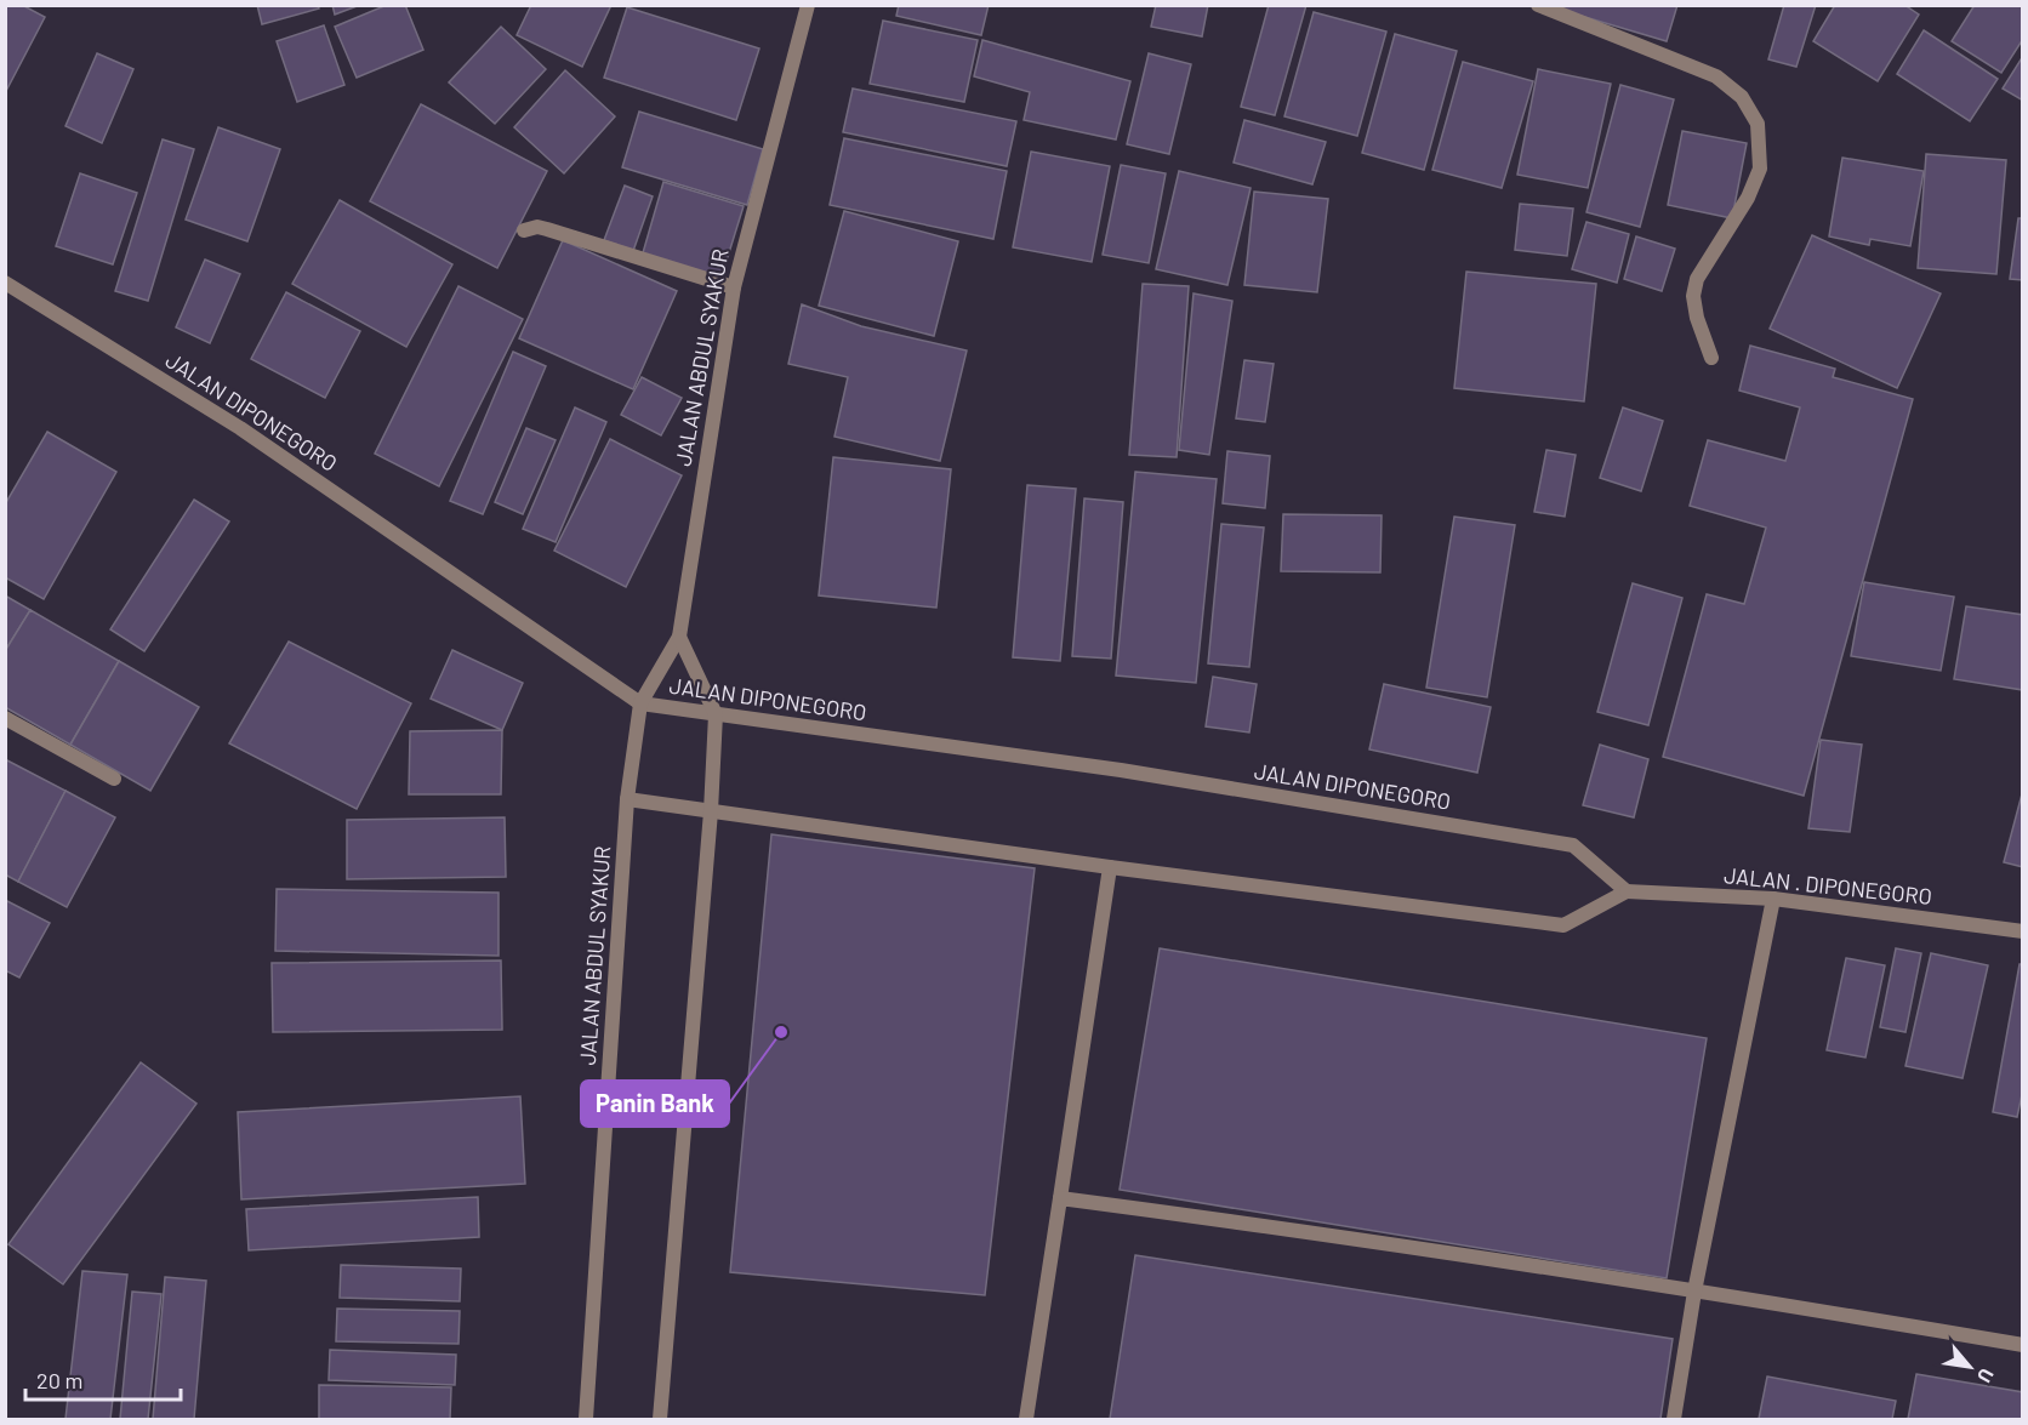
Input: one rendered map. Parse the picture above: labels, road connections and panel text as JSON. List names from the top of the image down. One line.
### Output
{"streets":{"street":["JALAN ABDUL SYAKUR","JALAN DIPONEGORO","JALAN . DIPONEGORO"]},"crossings":[["JALAN ABDUL SYAKUR","JALAN DIPONEGORO"],["JALAN DIPONEGORO","JALAN . DIPONEGORO"]],"places":["Panin Bank"],"scale_bar":"20 m","north":"bottom right"}
